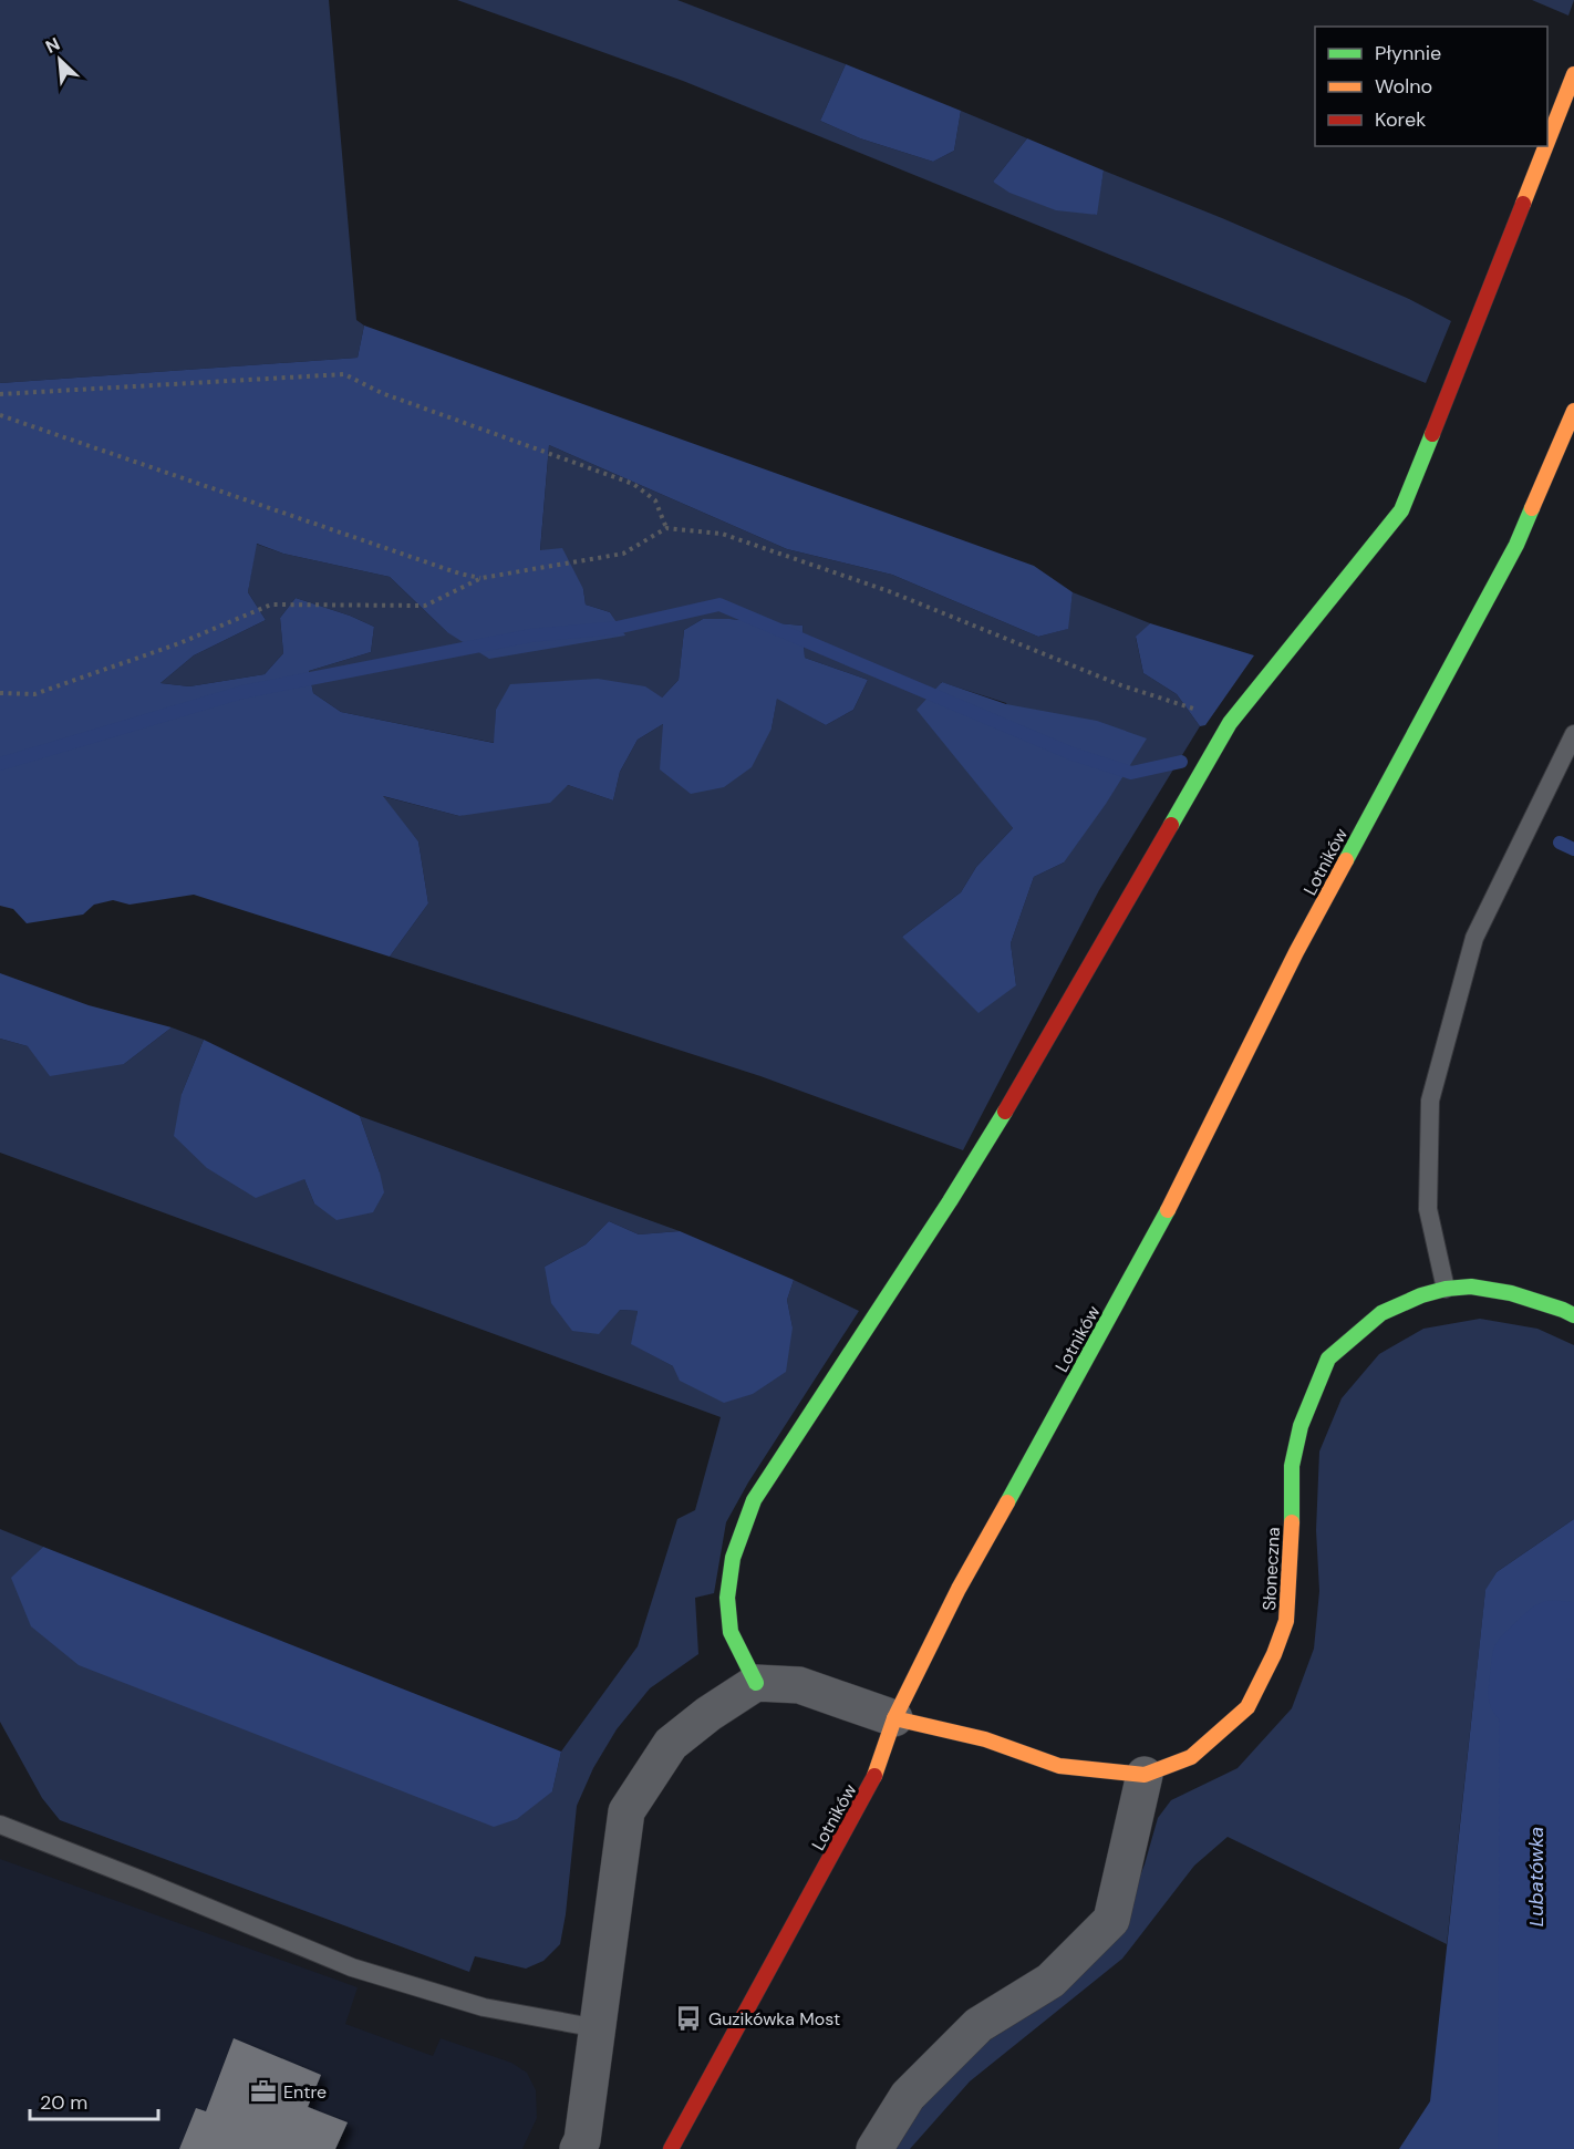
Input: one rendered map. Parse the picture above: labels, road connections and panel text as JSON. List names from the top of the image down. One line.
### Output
{"streets":{"street":["Lotników","Słoneczna"]},"crossings":[["Lotników","Słoneczna"]],"water":["Lubatówka"],"places":{"bus stop":["Guzikówka Most"],"office":["Entre"]},"legend":["Płynnie","Wolno","Korek"],"scale_bar":"20 m","north":"top left"}
